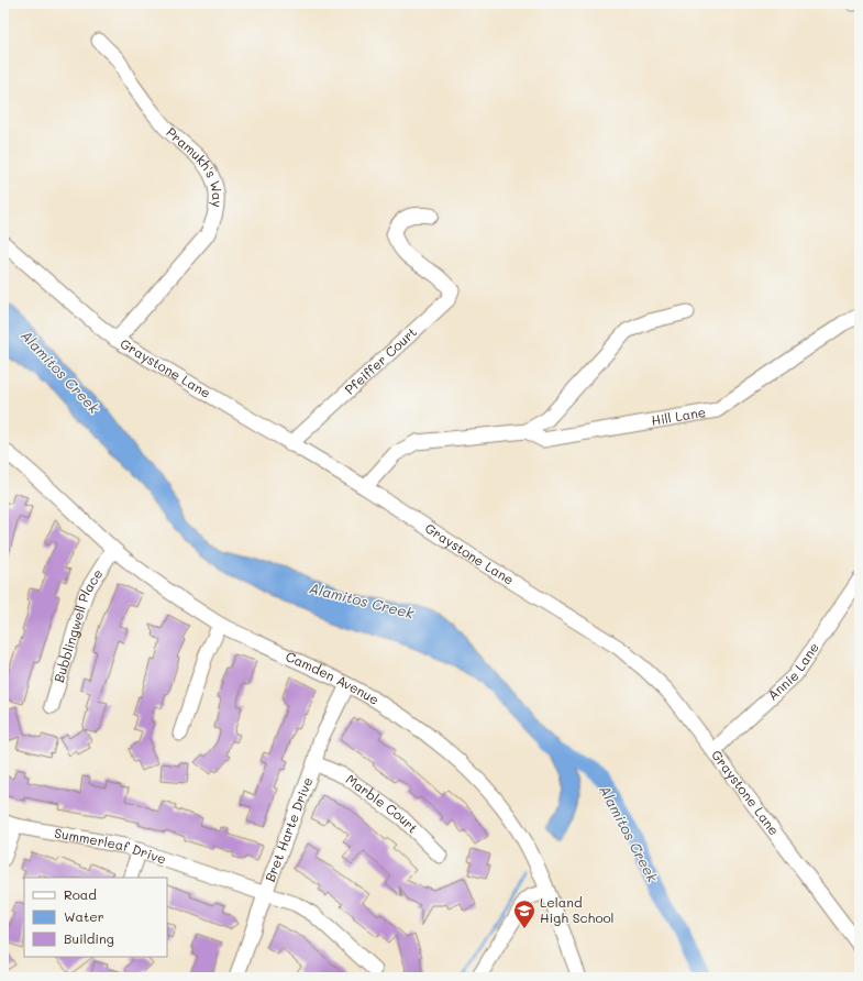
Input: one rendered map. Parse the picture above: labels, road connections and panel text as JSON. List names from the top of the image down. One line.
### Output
{"streets":{"street":["Pramukh's Way","Pfeiffer Court","Graystone Lane","Hill Lane","Bubblingwell Place","Annie Lane","Camden Avenue","Marble Court","Bret Harte Drive","Summerleaf Drive"]},"crossings":[["Pramukh's Way","Graystone Lane"],["Pfeiffer Court","Graystone Lane"],["Graystone Lane","Annie Lane"],["Bubblingwell Place","Camden Avenue"],["Camden Avenue","Bret Harte Drive"],["Marble Court","Bret Harte Drive"],["Bret Harte Drive","Summerleaf Drive"]],"water":["Alamitos Creek"],"places":{"school or university":["Leland High School"]},"legend":["Road","Water","Building"]}
